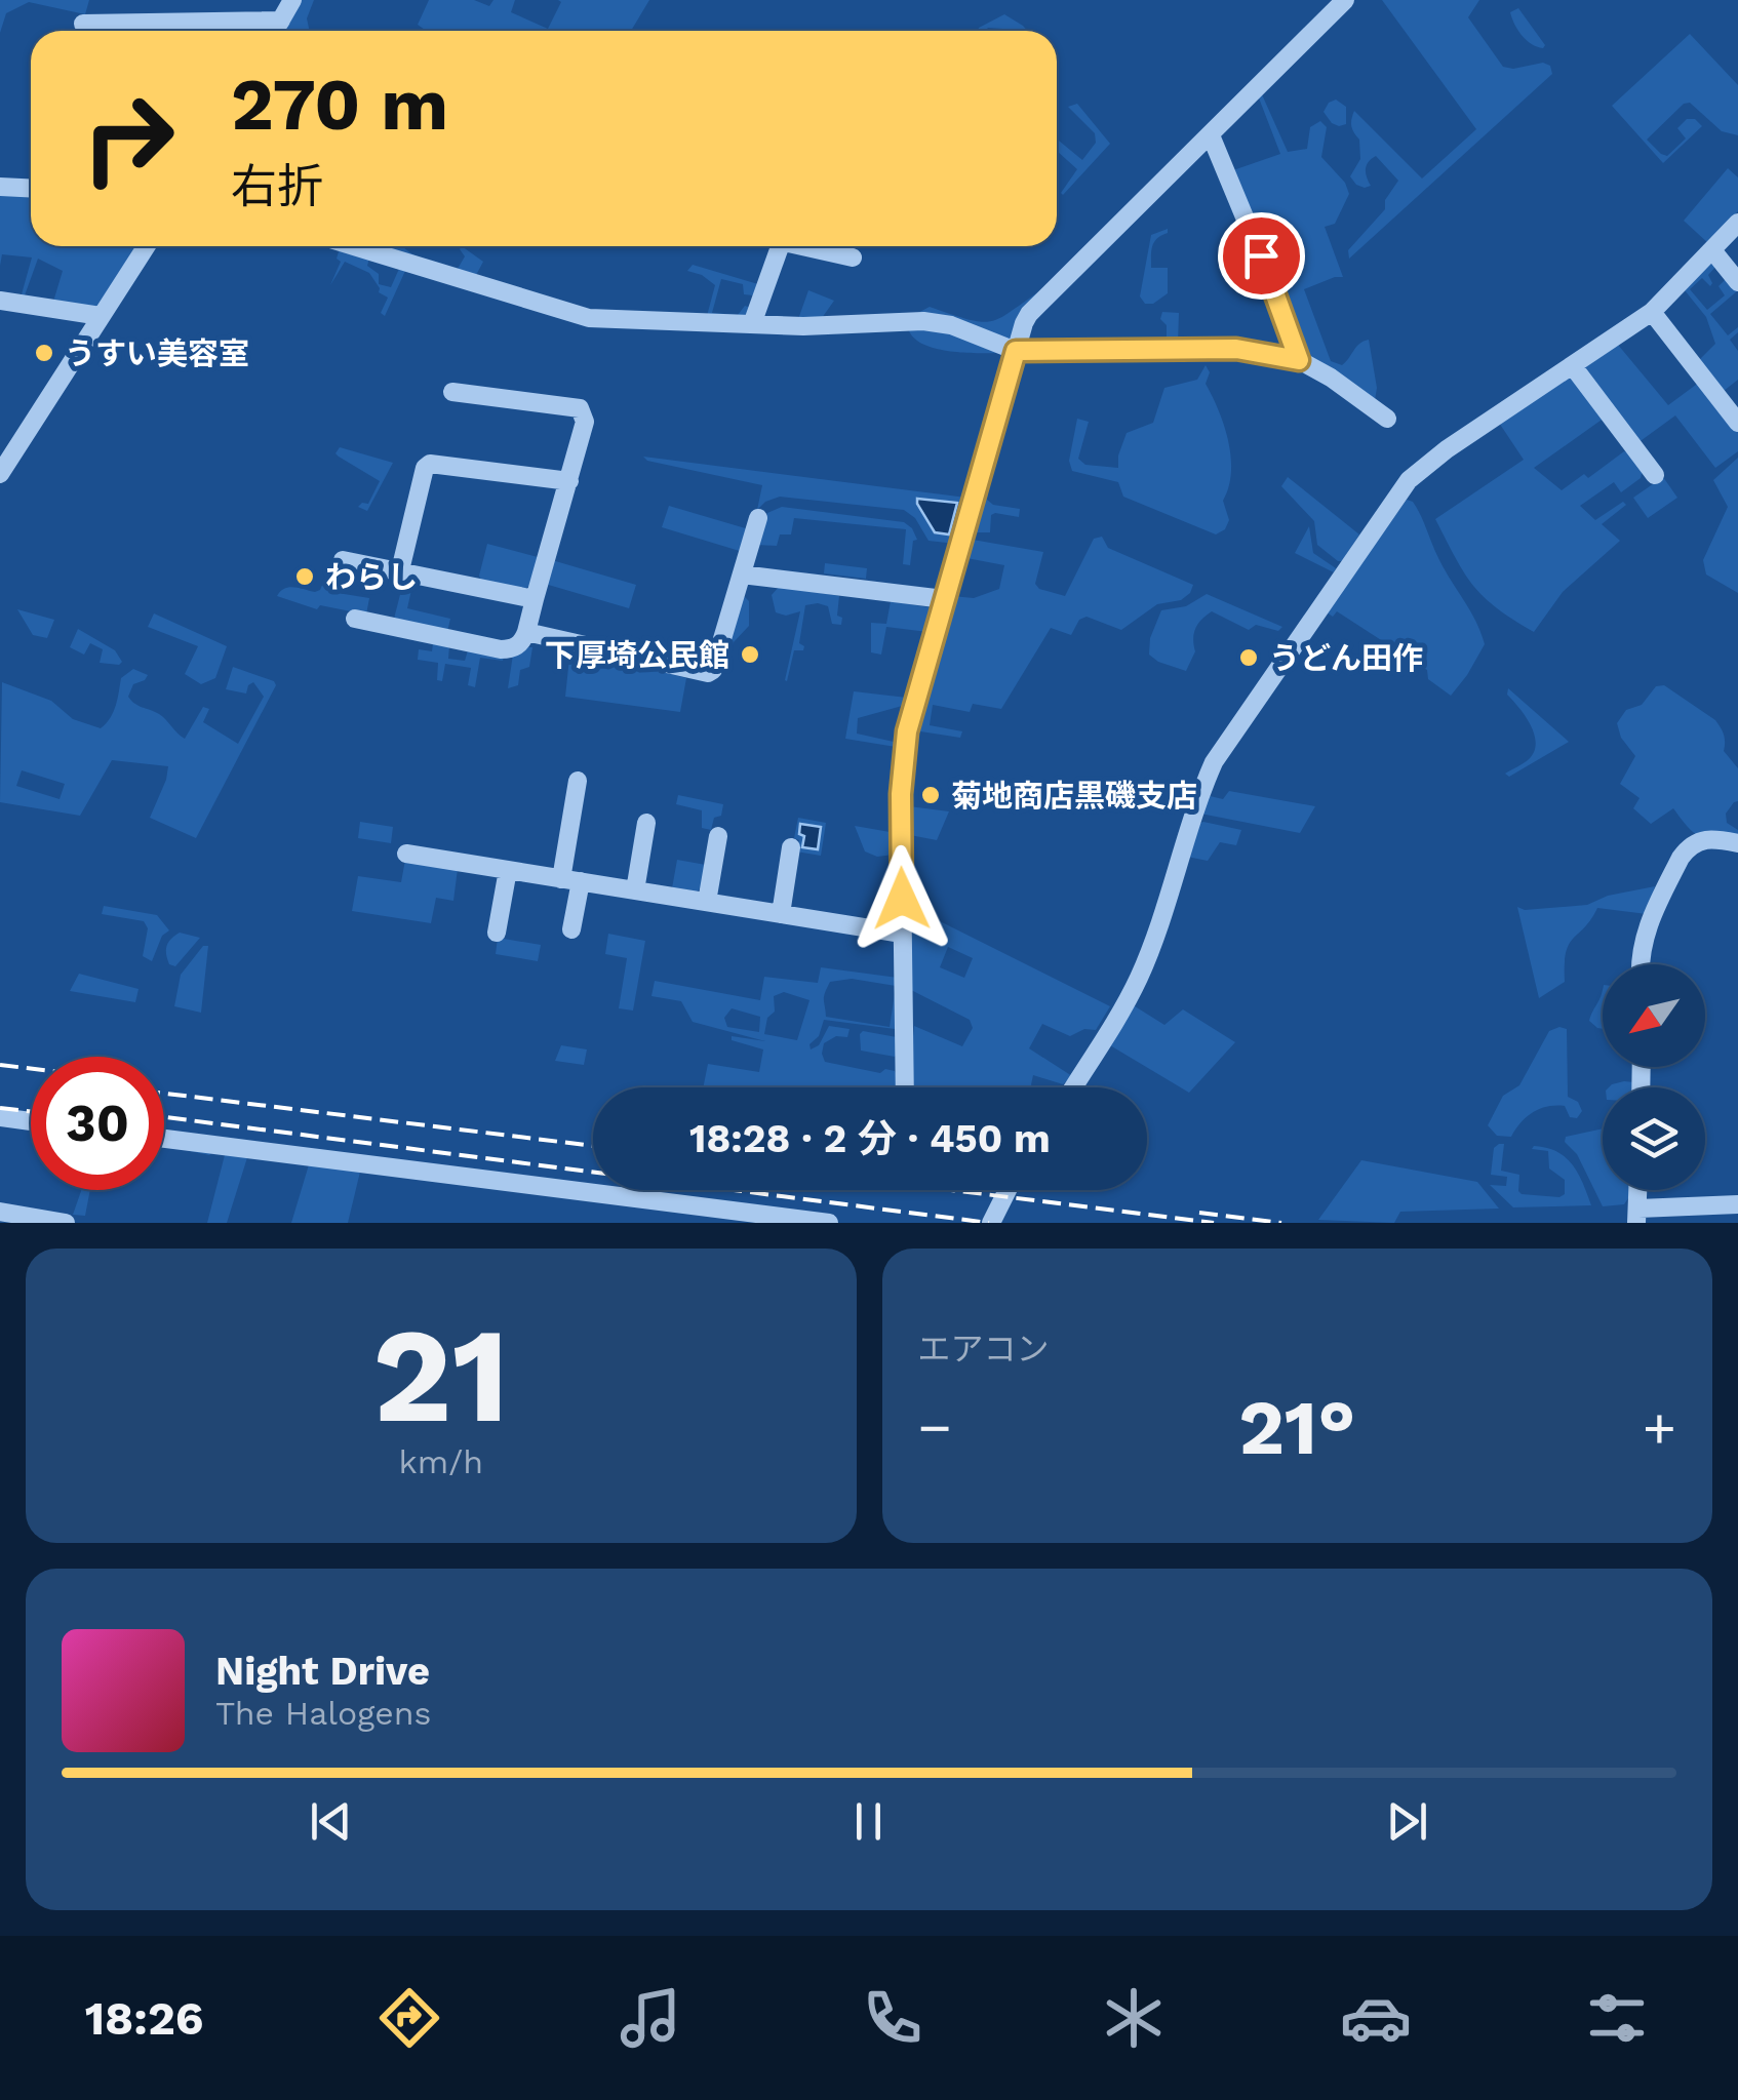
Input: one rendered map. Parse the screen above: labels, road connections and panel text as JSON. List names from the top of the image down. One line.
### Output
{"places":["うすい美容室","わらし","下厚埼公民館","うどん田作","菊地商店黒磯支店"],"north":"bottom left","page":{"turn":["270 m","右折"],"limit":"30","trip":"18:28 · 2 分 · 450 m","tile":[["21","km/h"],"エアコン"],"heat":["−","21°","+"],"song":["Night Drive","The Halogens"],"tabs":"18:26"}}
